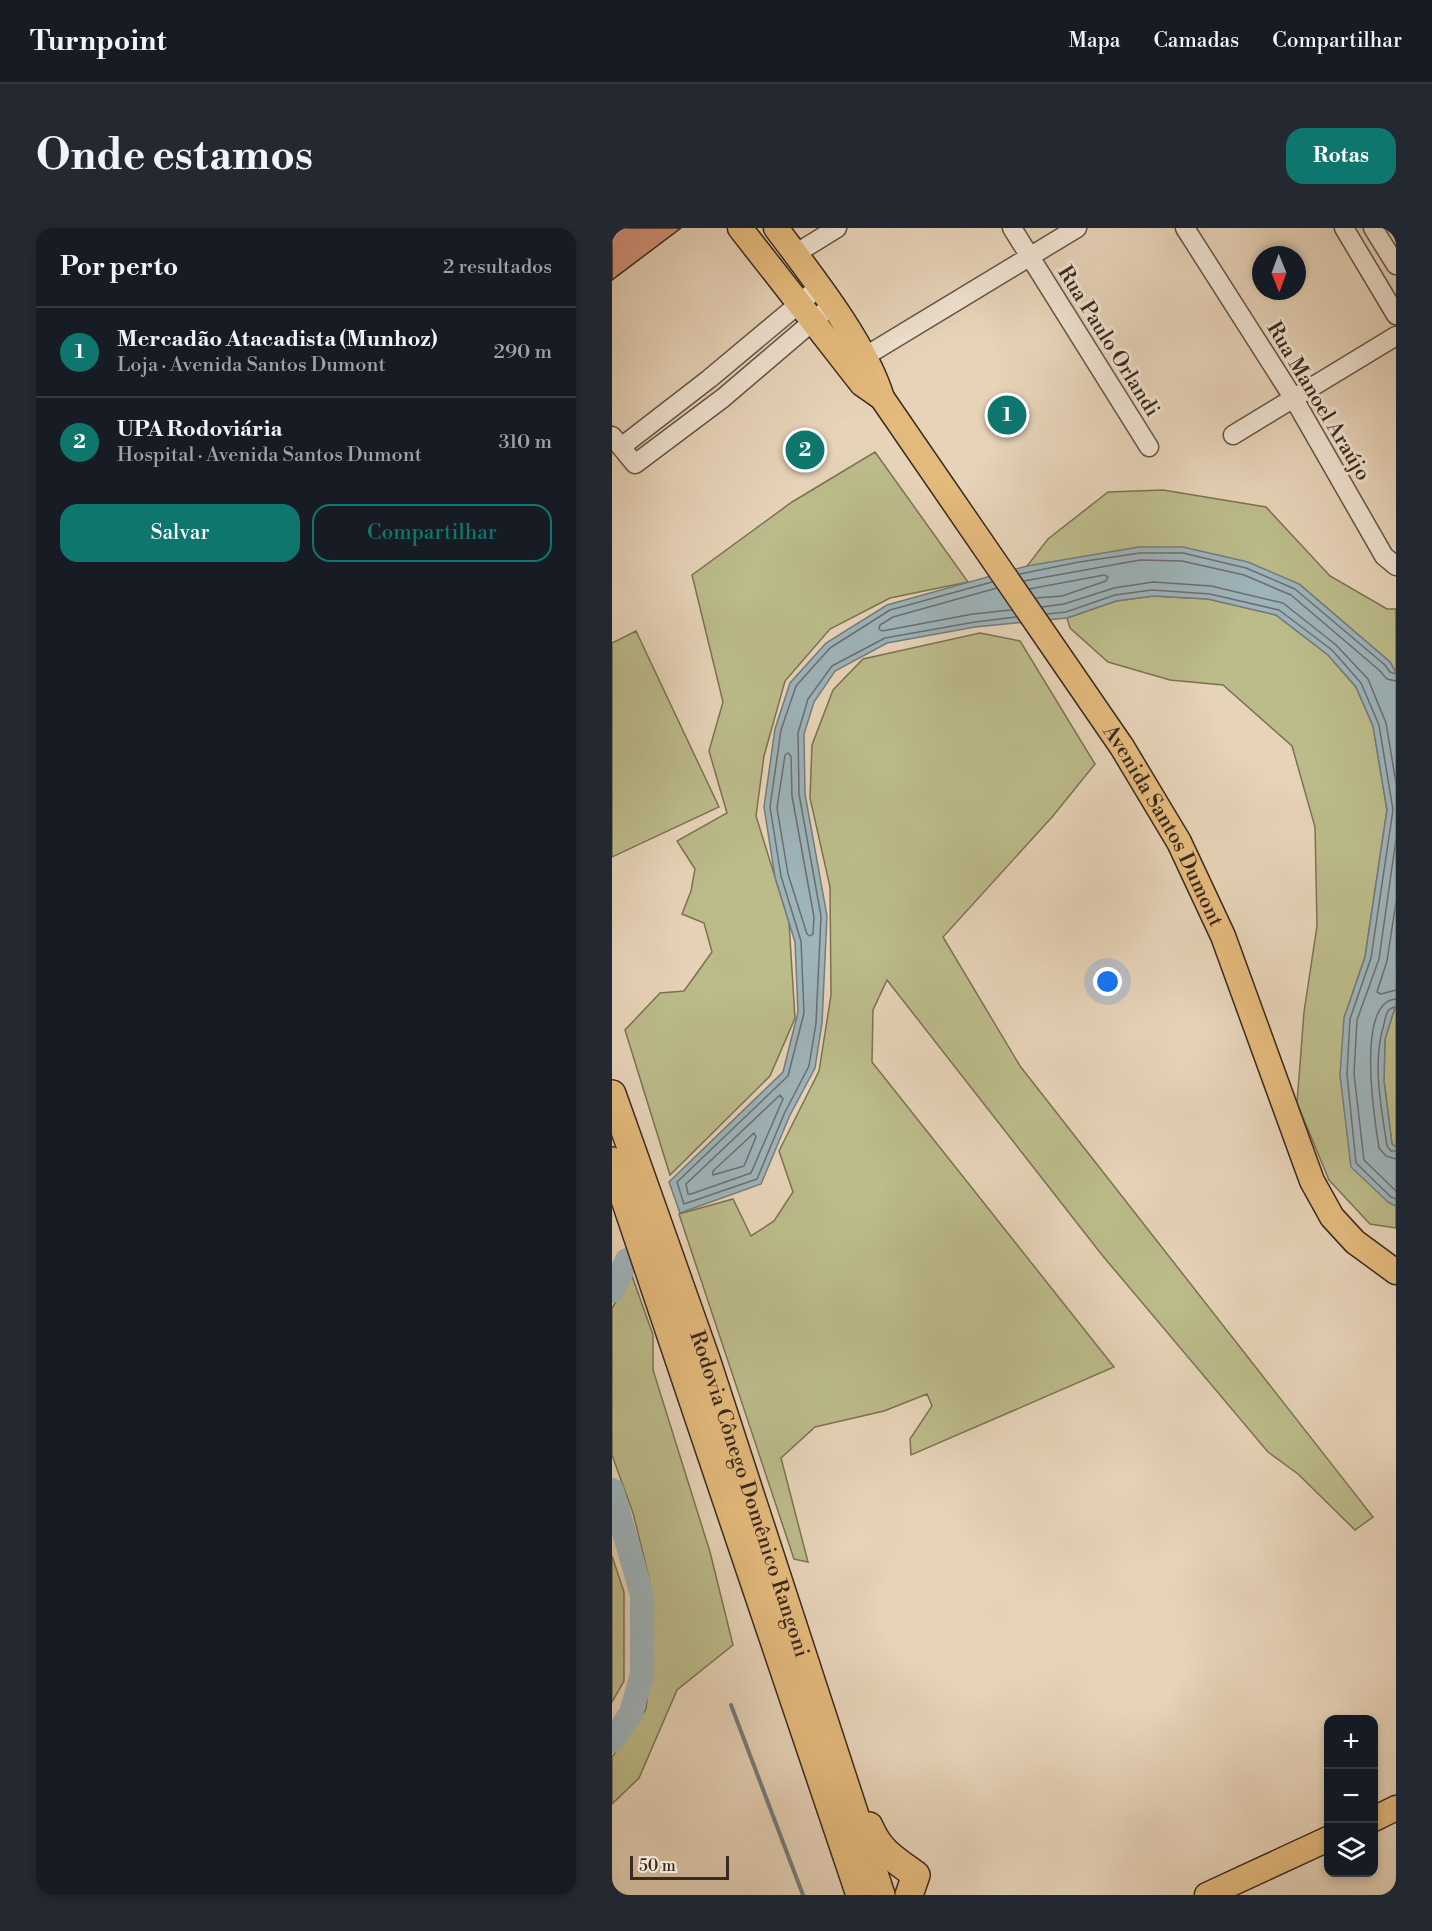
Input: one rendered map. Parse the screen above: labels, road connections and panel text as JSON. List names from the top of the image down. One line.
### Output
{"streets":{"highway":["Rodovia Cônego Domênico Rangoni"],"main road":["Avenida Santos Dumont"],"street":["Rua Paulo Orlandi","Rua Manoel Araújo"]},"scale_bar":"50 m","north":"bottom","page":{"header":"Turnpoint","nav":["Mapa","Camadas","Compartilhar"],"buttons":["Rotas",["Salvar","Compartilhar"]],"title":"Onde estamos","heading":["Por perto","2 resultados"],"list":[{"mark":"1","name":"Mercadão Atacadista (Munhoz)","note":"Loja · Avenida Santos Dumont","value":"290 m"},{"mark":"2","name":"UPA Rodoviária","note":"Hospital · Avenida Santos Dumont","value":"310 m"}],"pins":["1","2"],"map_buttons":["+","−"],"scale":"50 m"}}
